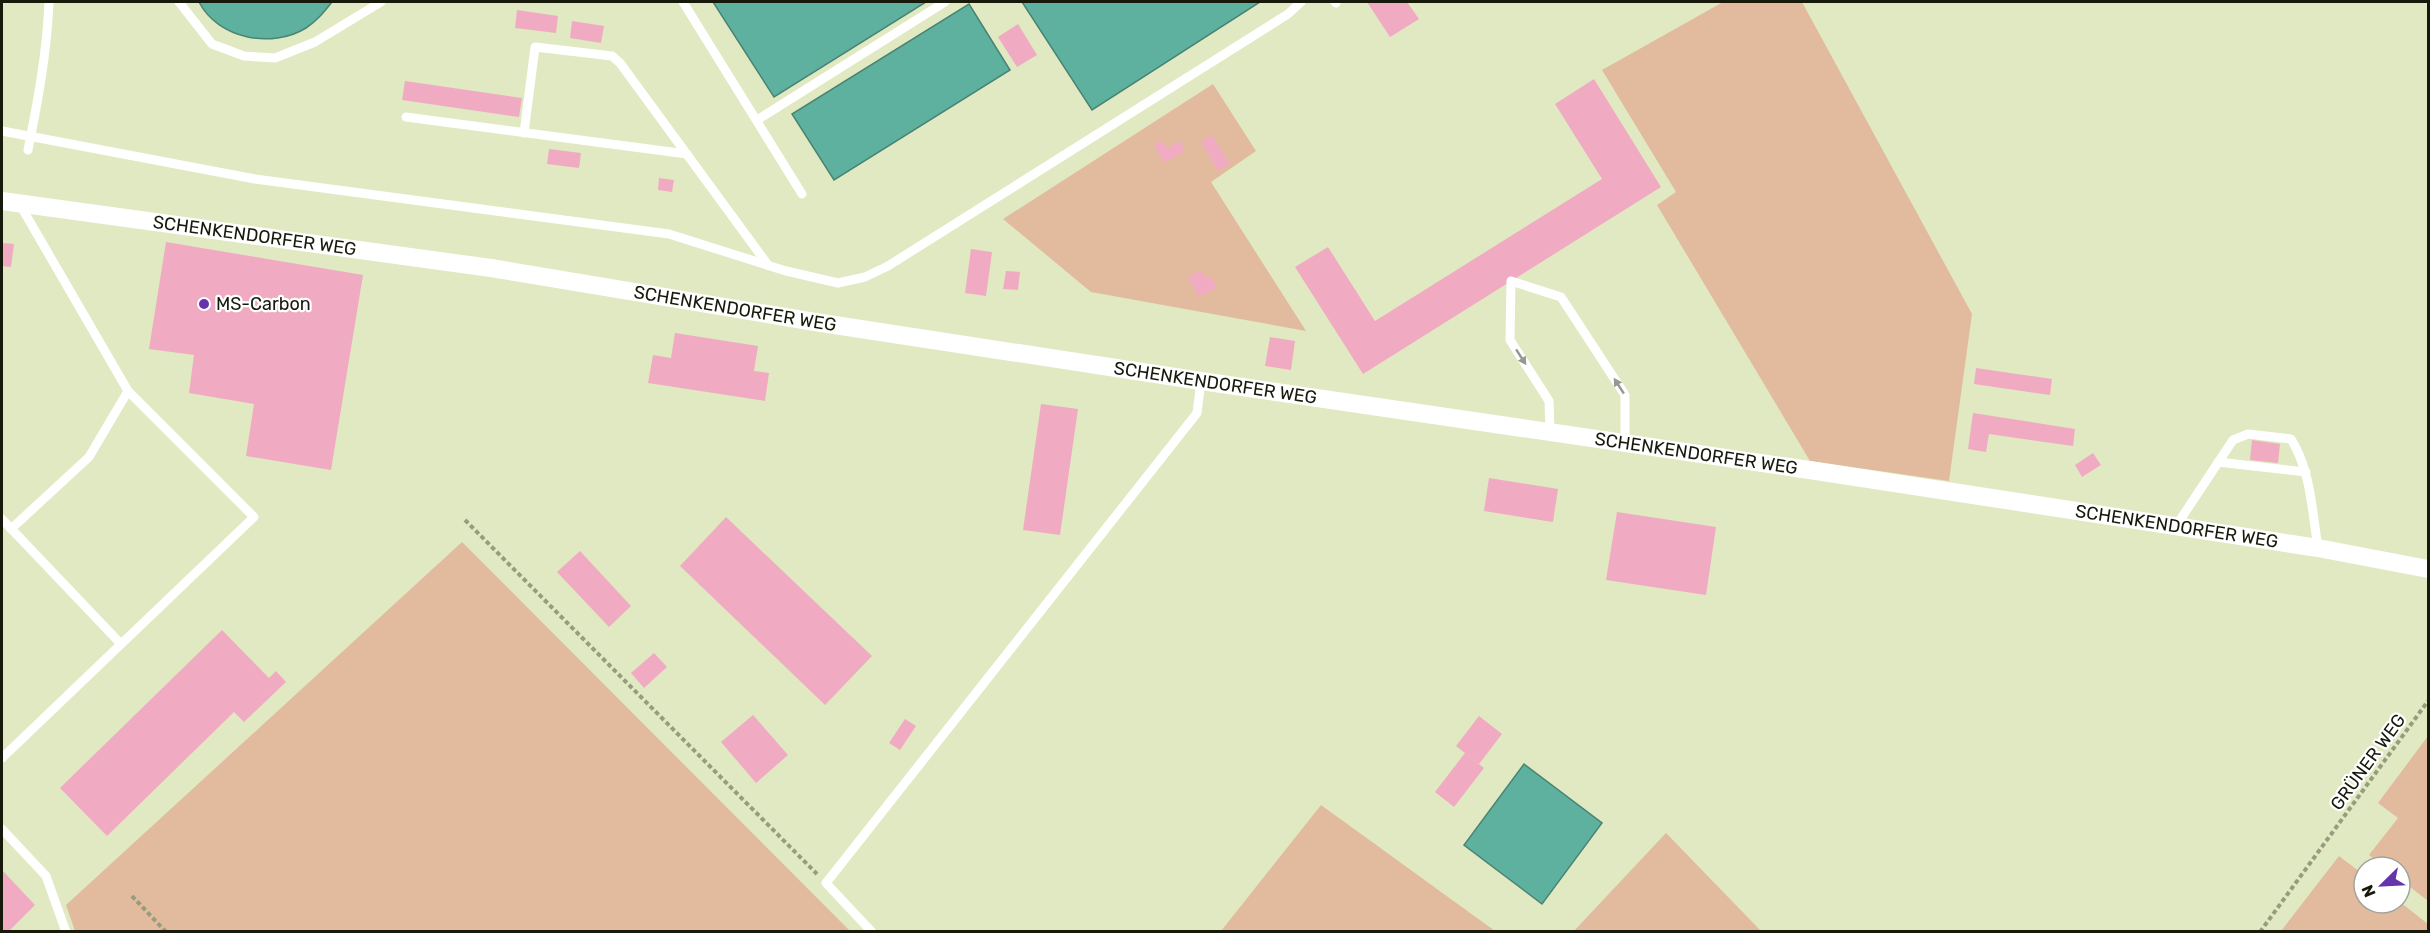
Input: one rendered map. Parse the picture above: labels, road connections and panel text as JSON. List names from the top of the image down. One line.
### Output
{"streets":{"street":["SCHENKENDORFER WEG"],"path":["GRÜNER WEG"]},"places":["MS-Carbon"],"north":"bottom left"}
